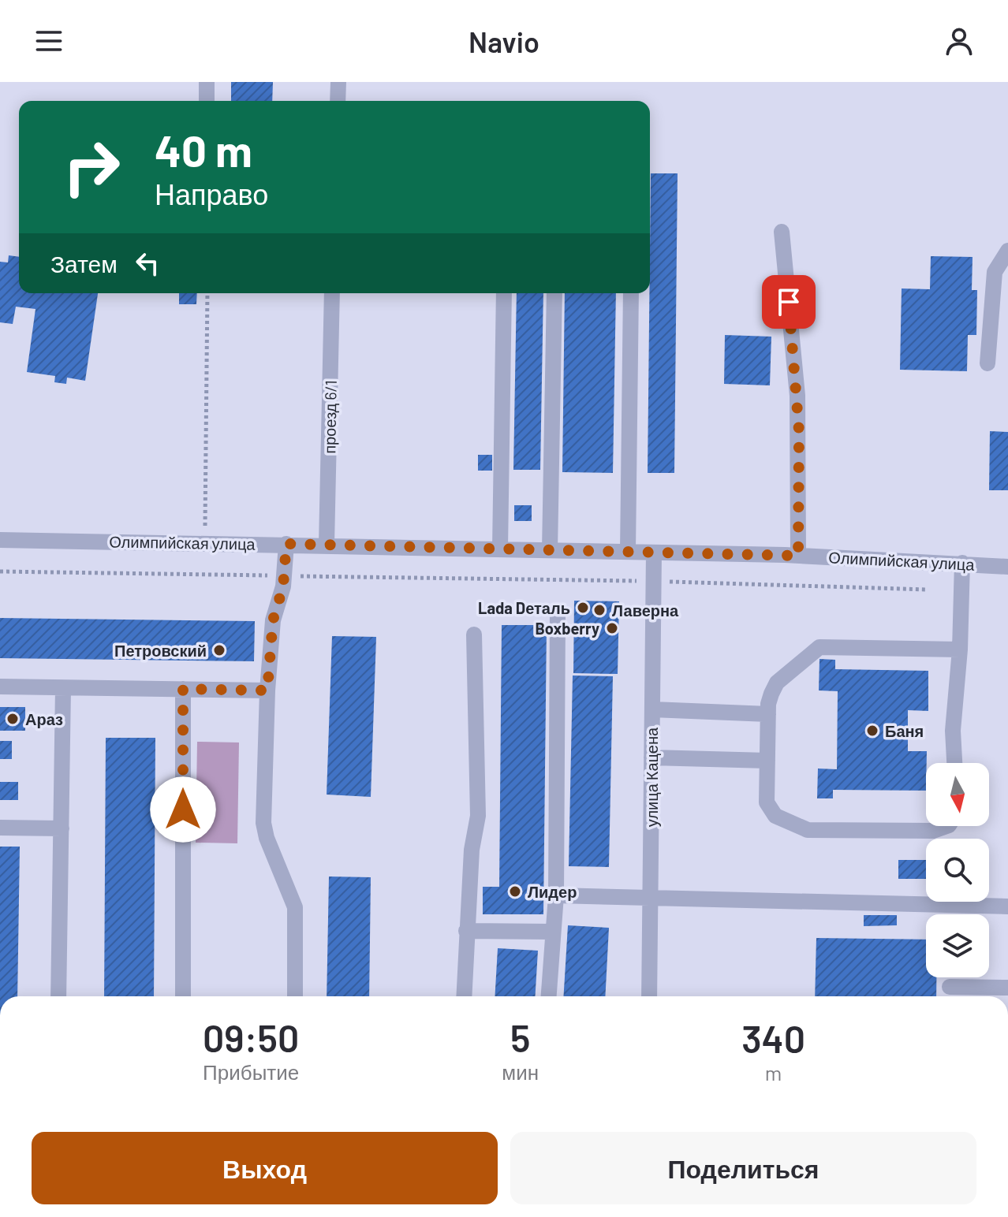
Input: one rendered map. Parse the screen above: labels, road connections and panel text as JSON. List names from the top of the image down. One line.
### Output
{"streets":{"street":["проезд 6/1","Олимпийская улица","улица Кацена"]},"crossings":[["проезд 6/1","Олимпийская улица"],["Олимпийская улица","улица Кацена"]],"places":["Lada Dеталь","Лаверна","Boxberry","Петровский","Араз","Баня","Лидер"],"north":"bottom","page":{"header":"Navio","turn":["40 m","Направо"],"then":"Затем","eta":["09:50","Прибытие","5","мин","340","m"],"buttons":["Выход","Поделиться"]}}
